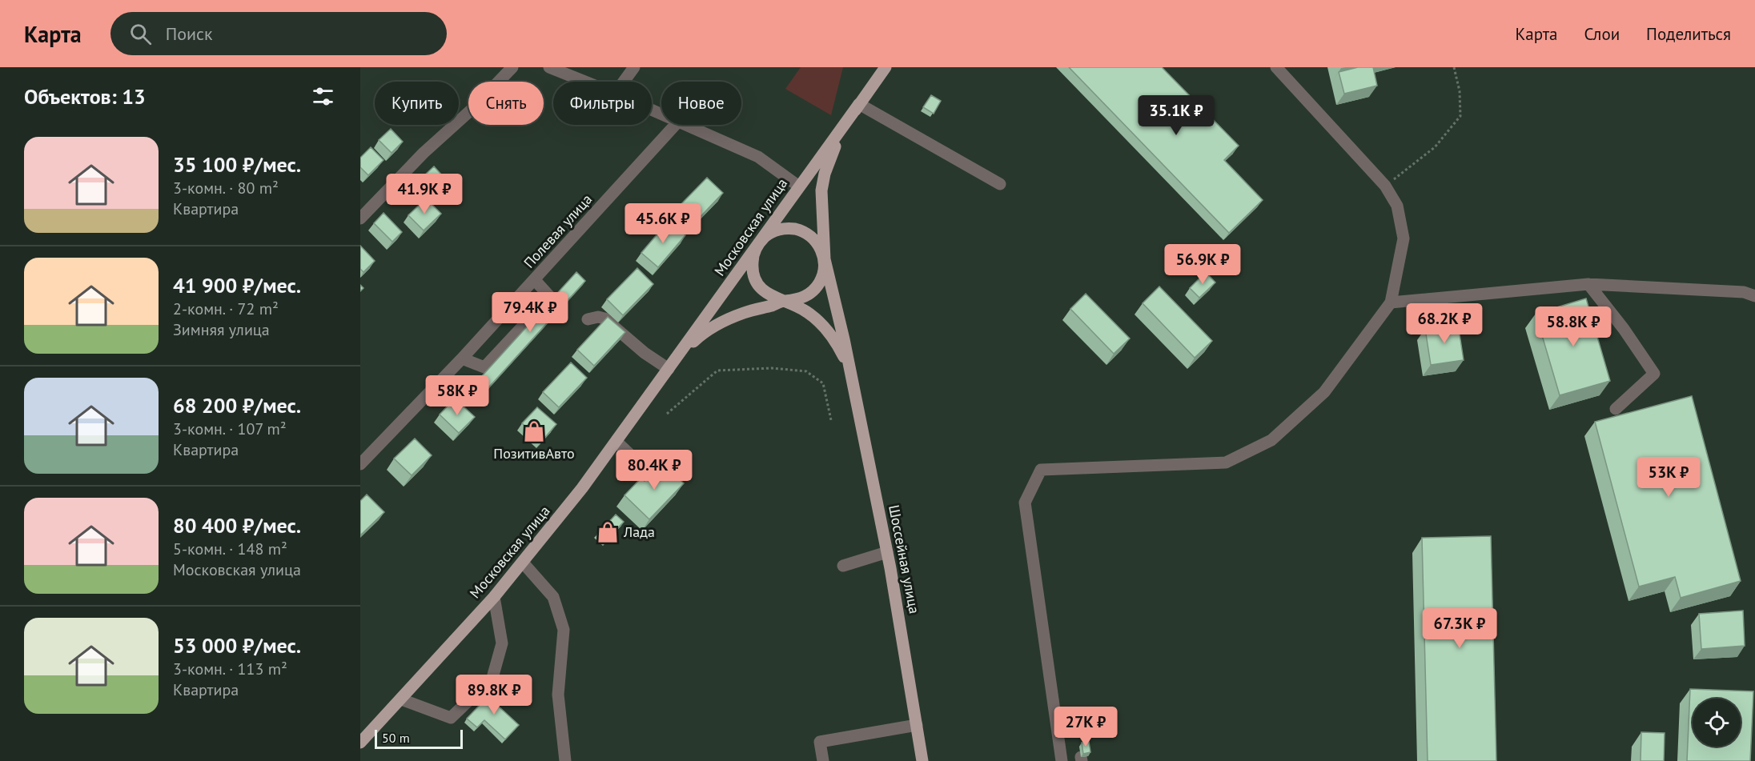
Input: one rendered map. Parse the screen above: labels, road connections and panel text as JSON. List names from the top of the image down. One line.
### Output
{"streets":{"main road":["Московская улица","Шоссейная улица"],"street":["Полевая улица"]},"crossings":[["Московская улица","Шоссейная улица"]],"places":{"shop":["ПозитивАвто","Лада"]},"scale_bar":"50 m","page":{"header":"Карта","search":"Поиск","nav":["Карта","Слои","Поделиться"],"heading":"Объектов: 13","chip":["Купить","Снять","Фильтры","Новое"],"price":["35.1K ₽","41.9K ₽","45.6K ₽","56.9K ₽","79.4K ₽","68.2K ₽","58.8K ₽","58K ₽","80.4K ₽","53K ₽","67.3K ₽","89.8K ₽","27K ₽"],"list":[{"name":"35 100 ₽/мес.","note":"3-комн. · 80 m² · Квартира"},{"name":"41 900 ₽/мес.","note":"2-комн. · 72 m² · Зимняя улица"},{"name":"68 200 ₽/мес.","note":"3-комн. · 107 m² · Квартира"},{"name":"80 400 ₽/мес.","note":"5-комн. · 148 m² · Московская улица"},{"name":"53 000 ₽/мес.","note":"3-комн. · 113 m² · Квартира"}],"scale":"50 m"}}
